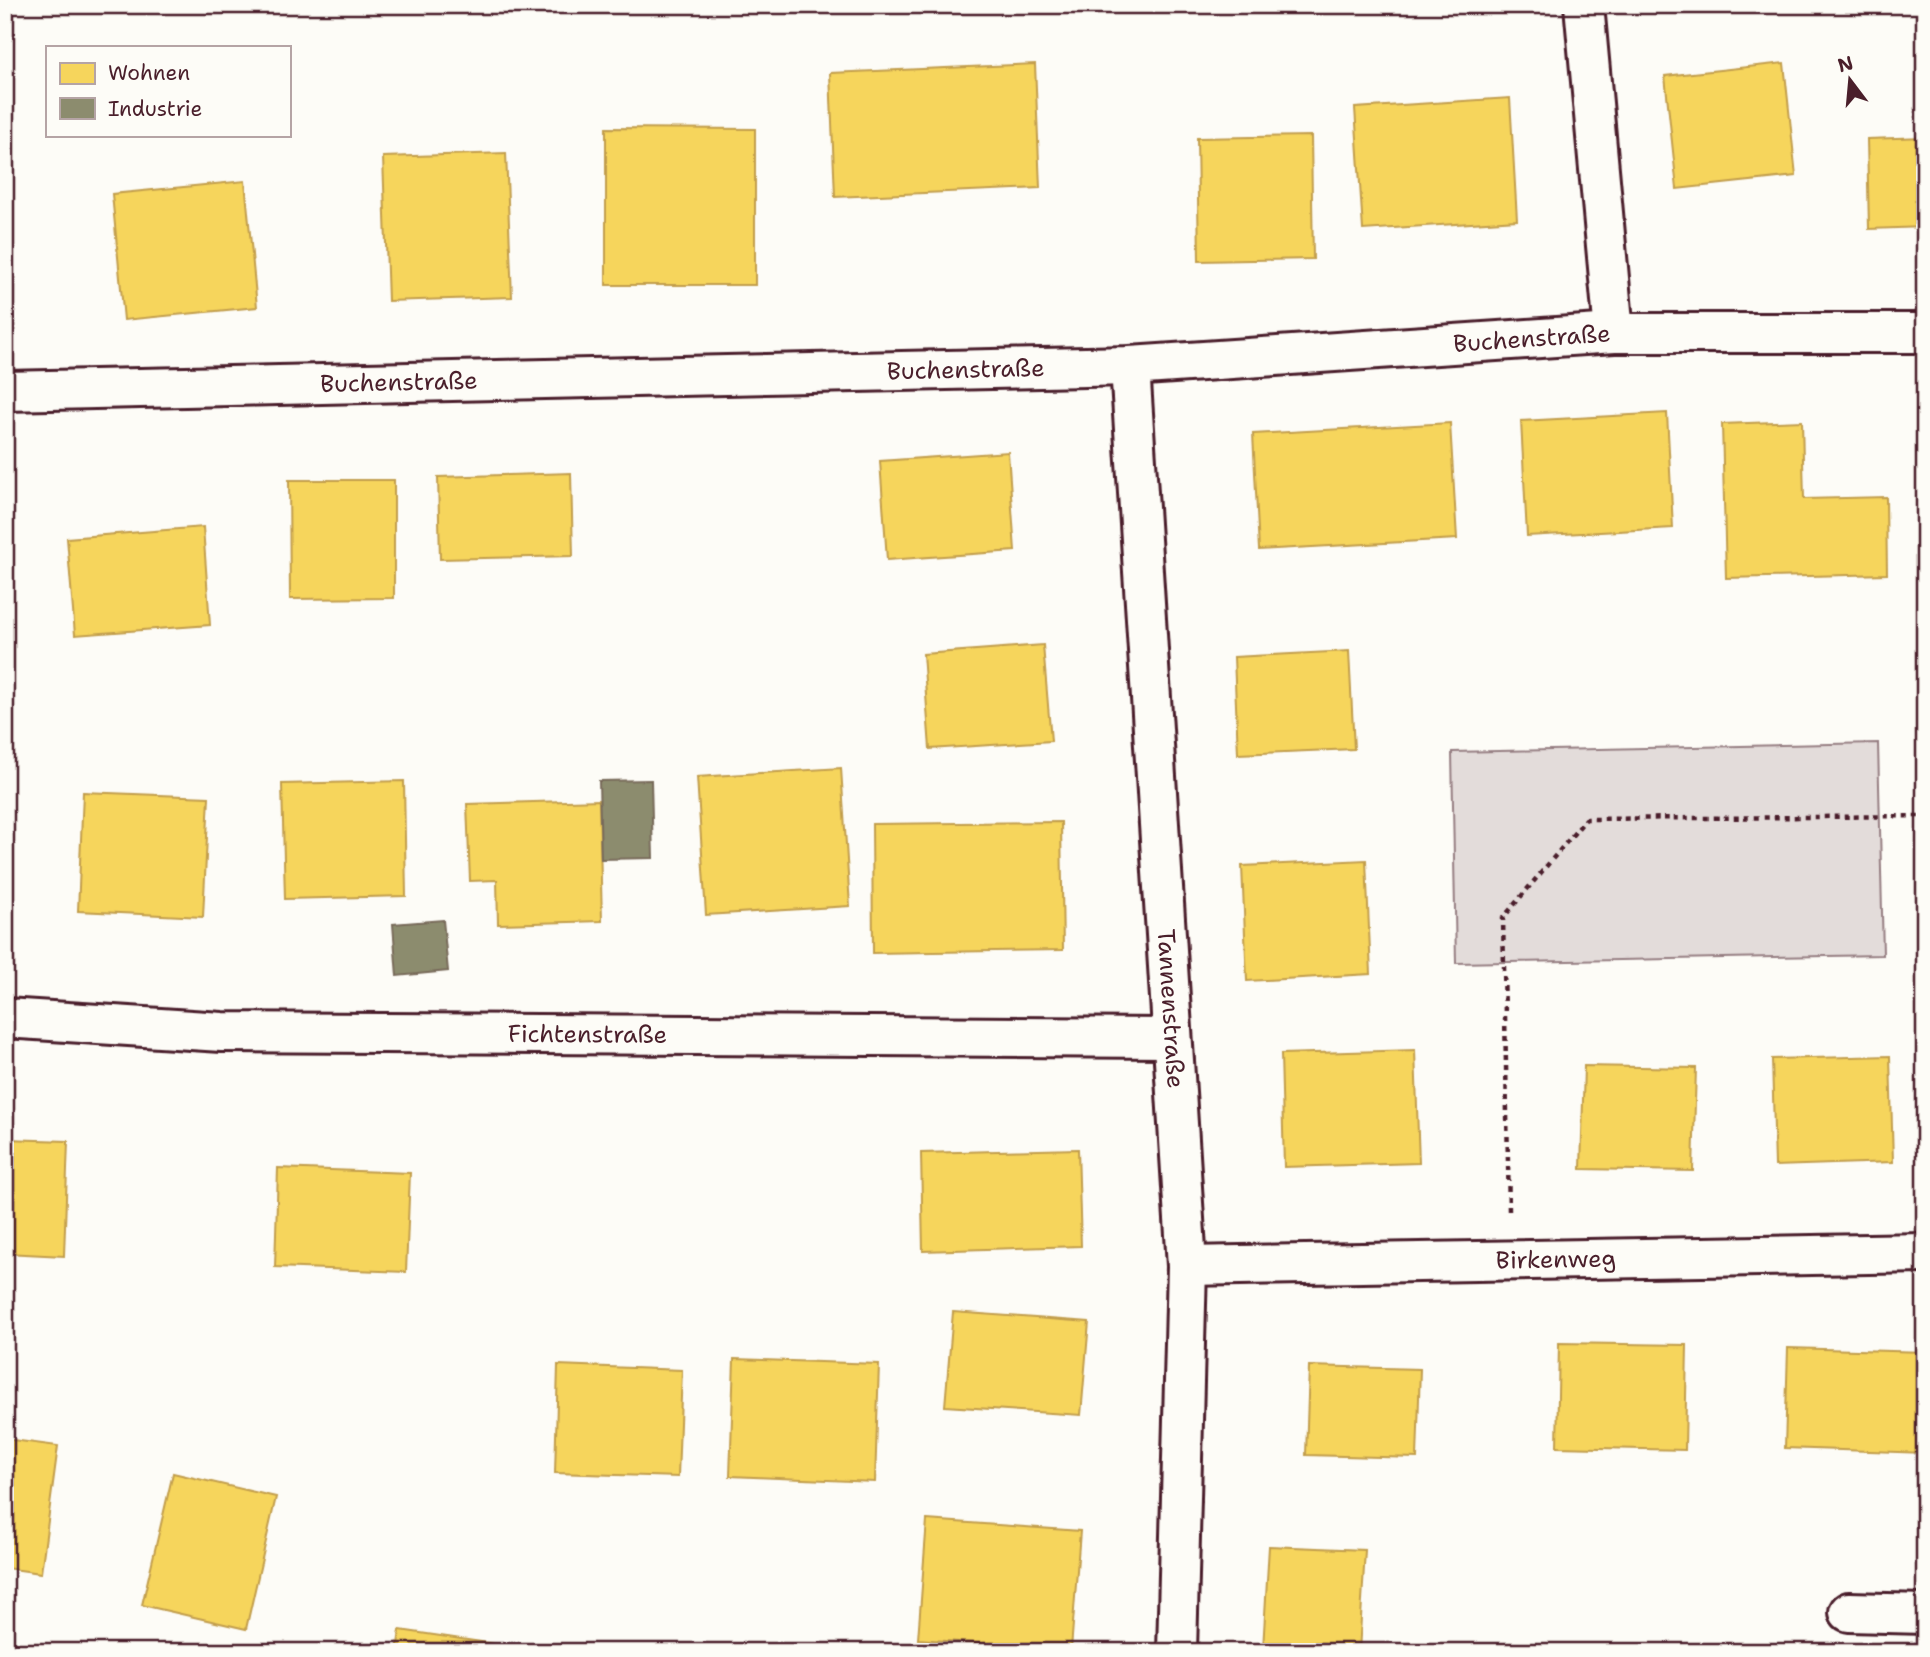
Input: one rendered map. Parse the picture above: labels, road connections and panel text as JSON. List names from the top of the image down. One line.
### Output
{"streets":{"street":["Buchenstraße","Tannenstraße","Fichtenstraße","Birkenweg"]},"crossings":[["Buchenstraße","Tannenstraße"],["Tannenstraße","Fichtenstraße"],["Tannenstraße","Birkenweg"]],"legend":["Wohnen","Industrie"],"north":"top"}
